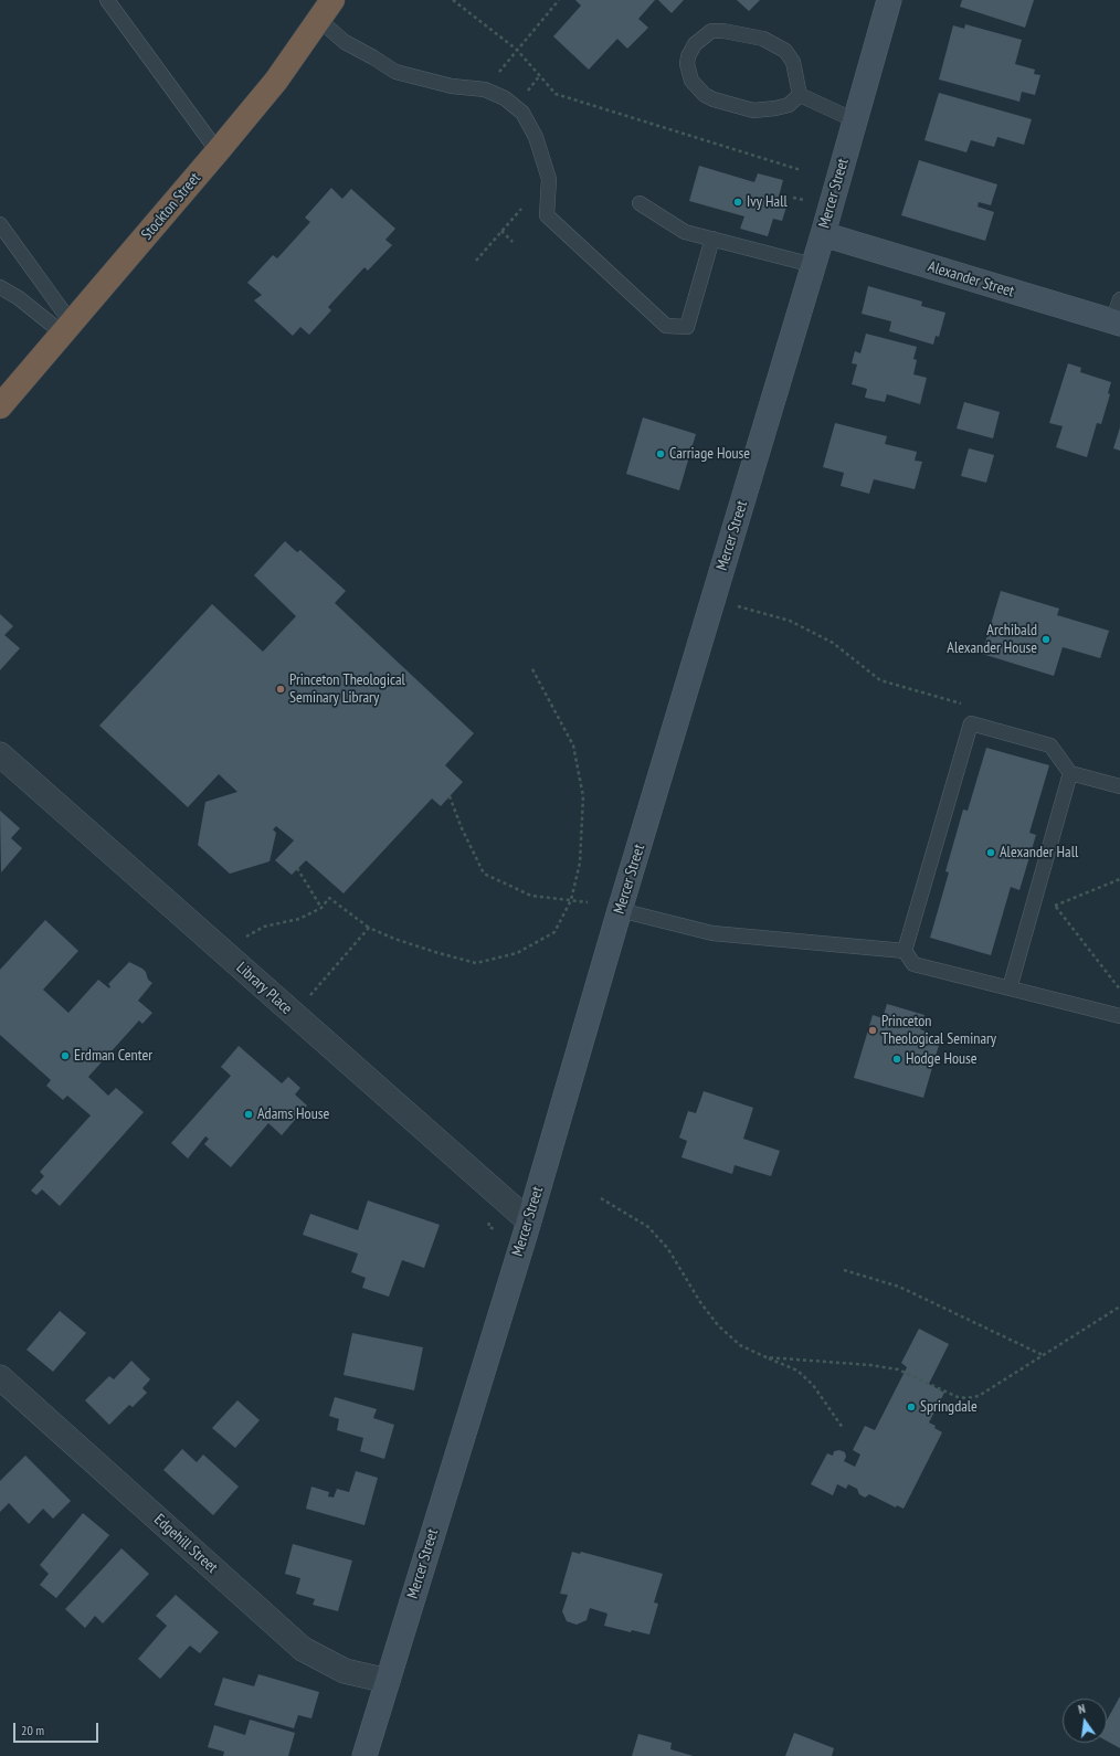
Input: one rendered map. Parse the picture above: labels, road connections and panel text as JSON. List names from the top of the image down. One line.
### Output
{"streets":{"highway":["Stockton Street"],"main road":["Mercer Street","Alexander Street"],"street":["Library Place","Edgehill Street"]},"crossings":[["Mercer Street","Alexander Street"],["Mercer Street","Library Place"],["Mercer Street","Edgehill Street"]],"places":["Ivy Hall","Carriage House","Archibald Alexander House","Princeton Theological Seminary Library","Alexander Hall","Princeton Theological Seminary","Erdman Center","Hodge House","Adams House","Springdale"],"scale_bar":"20 m","north":"top"}
